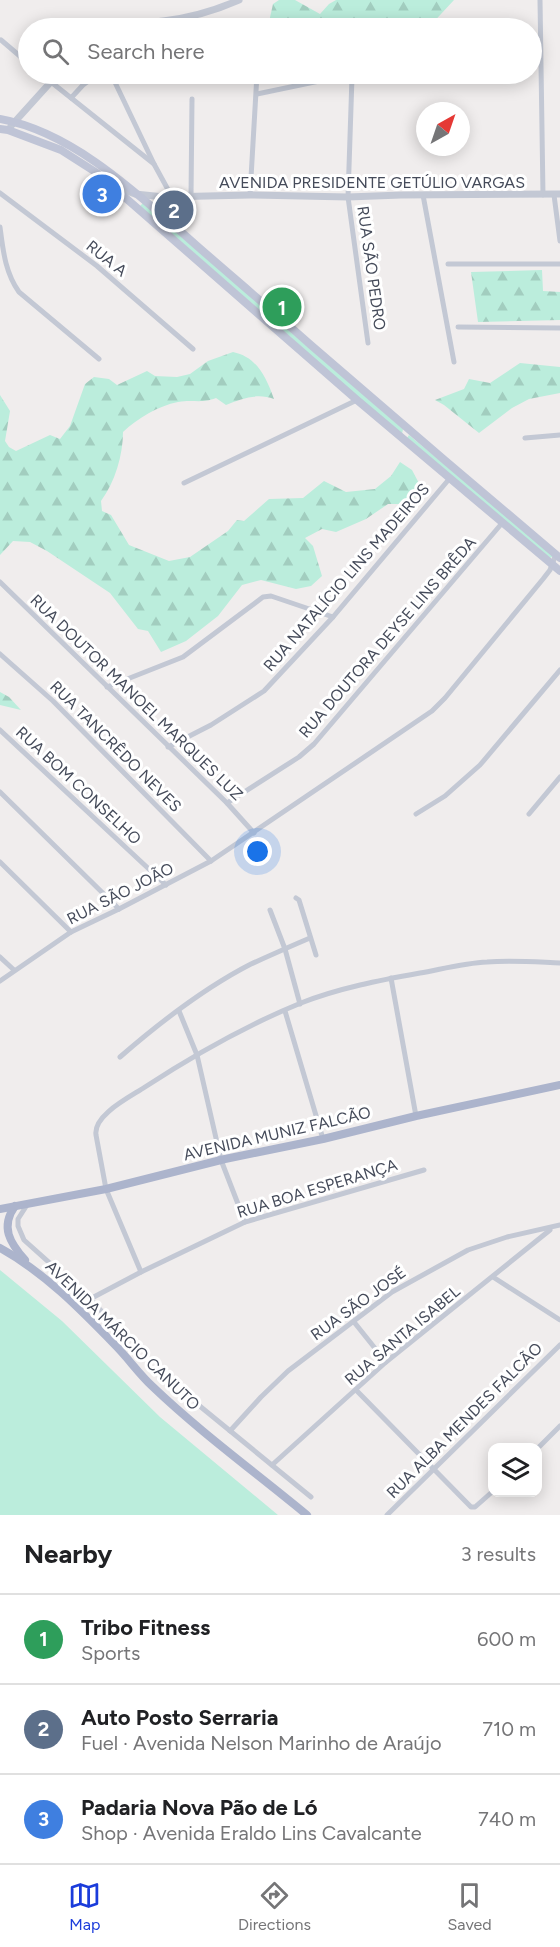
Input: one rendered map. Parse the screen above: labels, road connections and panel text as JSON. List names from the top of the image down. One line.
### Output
{"streets":{"main road":["AVENIDA MUNIZ FALCÃO","AVENIDA MÁRCIO CANUTO"],"street":["AVENIDA PRESIDENTE GETÚLIO VARGAS","RUA A","RUA SÃO PEDRO","RUA NATALÍCIO LINS MADEIROS","RUA DOUTORA DEYSE LINS BRÊDA","RUA DOUTOR MANOEL MARQUES LUZ","RUA TANCRÊDO NEVES","RUA BOM CONSELHO","RUA SÃO JOÃO","RUA BOA ESPERANÇA","RUA SÃO JOSÉ","RUA SANTA ISABEL","RUA ALBA MENDES FALCÃO"]},"crossings":[["AVENIDA PRESIDENTE GETÚLIO VARGAS","RUA SÃO PEDRO"],["RUA NATALÍCIO LINS MADEIROS","RUA DOUTOR MANOEL MARQUES LUZ"],["RUA DOUTORA DEYSE LINS BRÊDA","RUA DOUTOR MANOEL MARQUES LUZ"],["RUA DOUTOR MANOEL MARQUES LUZ","RUA SÃO JOÃO"],["RUA TANCRÊDO NEVES","RUA SÃO JOÃO"],["RUA BOM CONSELHO","RUA SÃO JOÃO"],["RUA SÃO JOSÉ","RUA SANTA ISABEL"]],"north":"top right","page":{"search":"Search here","pins":["3","2","1"],"heading":["Nearby","3 results"],"list":[{"mark":"1","name":"Tribo Fitness","note":"Sports","value":"600 m"},{"mark":"2","name":"Auto Posto Serraria","note":"Fuel · Avenida Nelson Marinho de Araújo","value":"710 m"},{"mark":"3","name":"Padaria Nova Pão de Ló","note":"Shop · Avenida Eraldo Lins Cavalcante","value":"740 m"}],"nav":["Map","Directions","Saved"]}}
